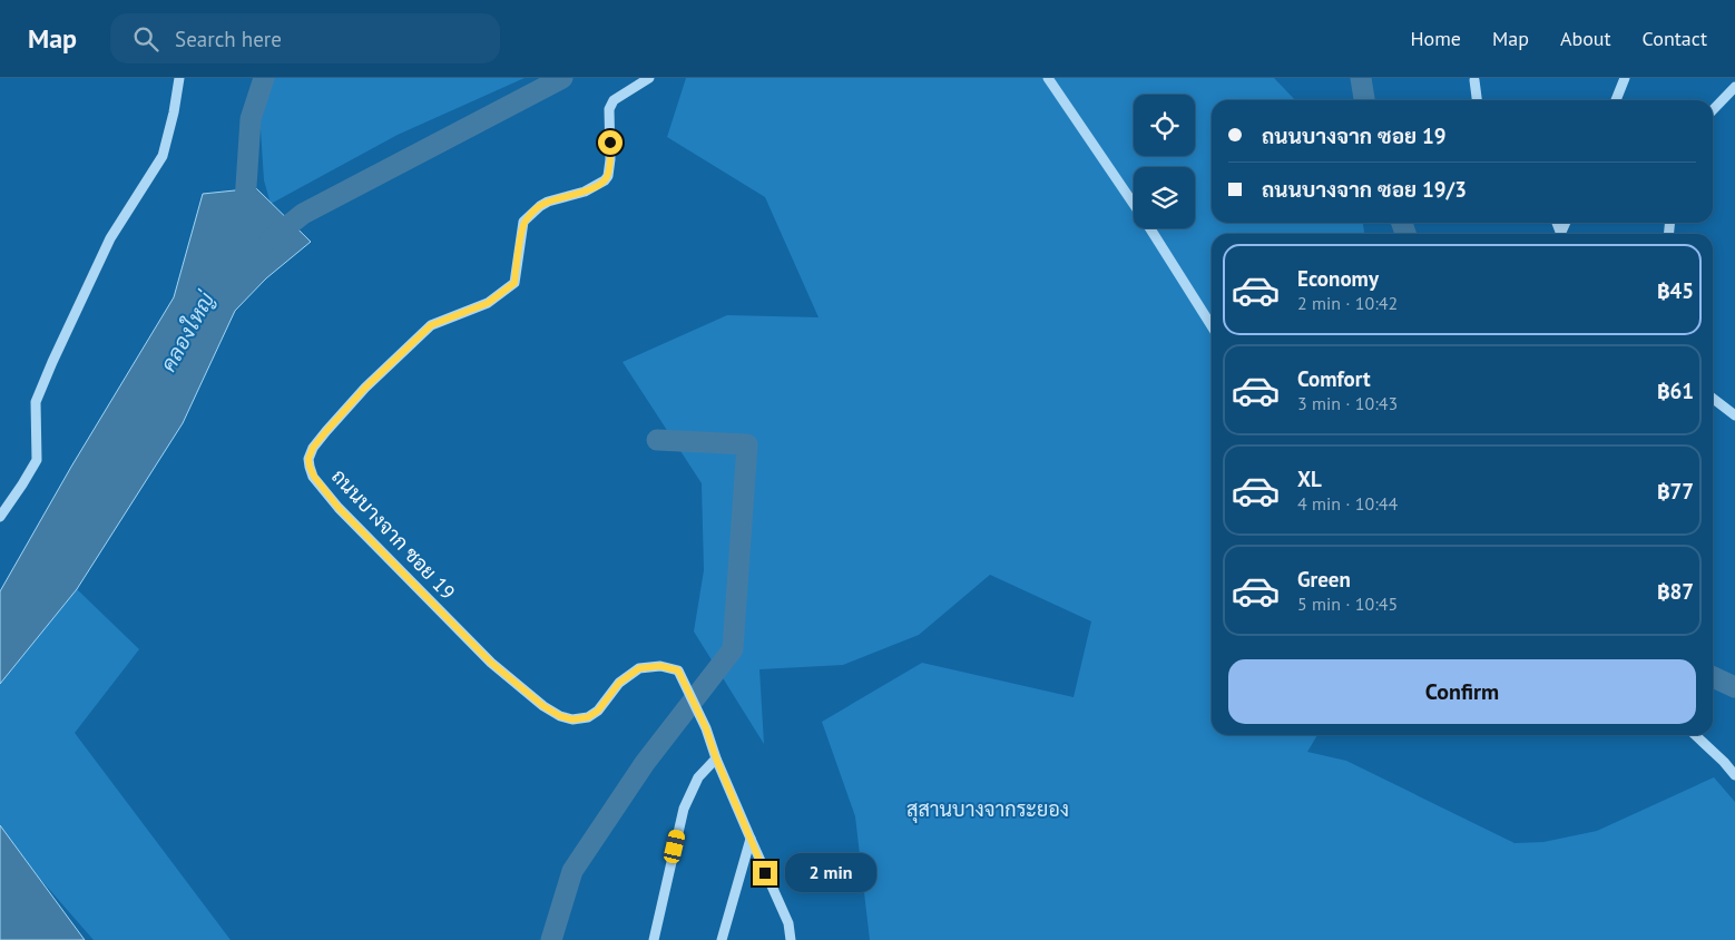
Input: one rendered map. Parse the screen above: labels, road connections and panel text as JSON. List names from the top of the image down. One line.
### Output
{"streets":{"street":["ถนนบางจาก ซอย 19"]},"water":["คลองใหญ่"],"parks":["สุสานบางจากระยอง"],"page":{"header":"Map","search":"Search here","nav":["Home","Map","About","Contact"],"banner":["ถนนบางจาก ซอย 19","ถนนบางจาก ซอย 19/3"],"list":[{"name":"Economy","note":"2 min · 10:42","value":"฿45"},{"name":"Comfort","note":"3 min · 10:43","value":"฿61"},{"name":"XL","note":"4 min · 10:44","value":"฿77"},{"name":"Green","note":"5 min · 10:45","value":"฿87"}],"buttons":"Confirm","bubble":"2 min"}}
